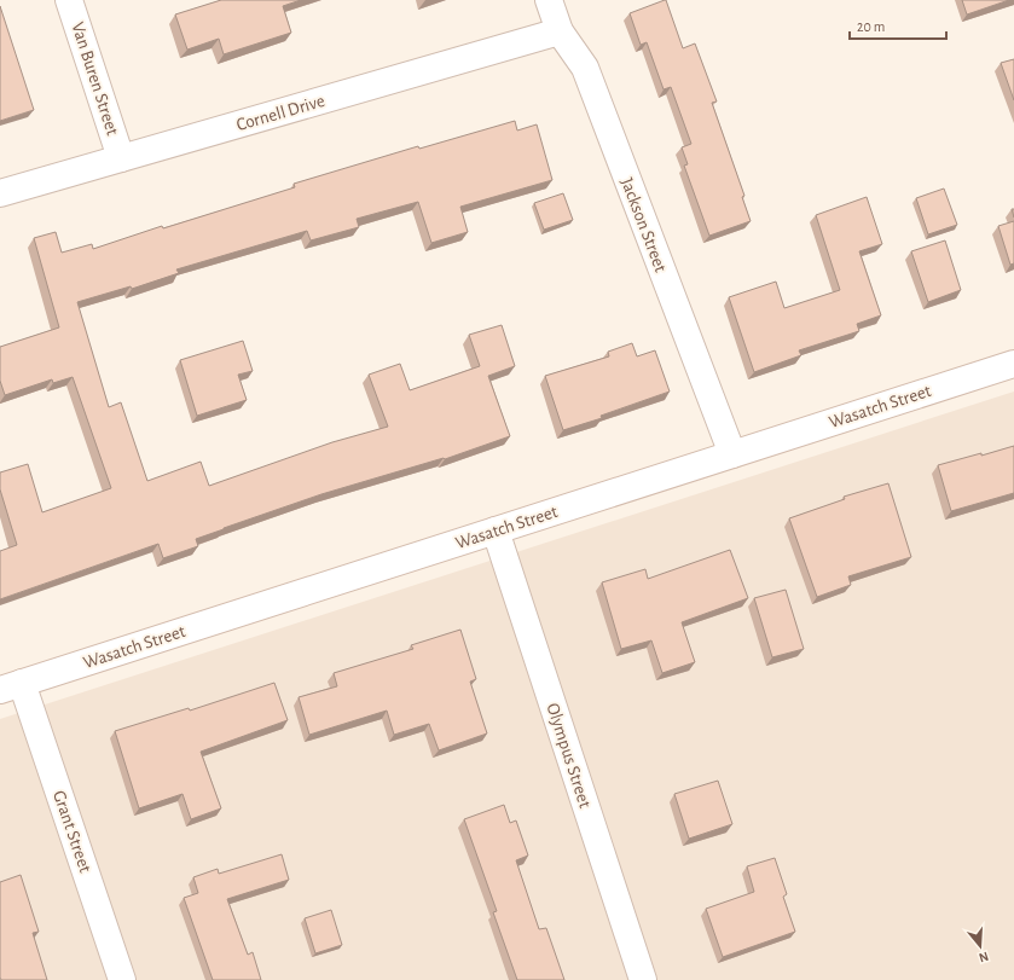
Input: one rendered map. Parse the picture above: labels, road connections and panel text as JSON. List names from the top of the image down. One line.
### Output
{"streets":{"street":["Van Buren Street","Cornell Drive","Jackson Street","Wasatch Street","Olympus Street","Grant Street"]},"crossings":[["Van Buren Street","Cornell Drive"],["Cornell Drive","Jackson Street"],["Jackson Street","Wasatch Street"],["Wasatch Street","Olympus Street"],["Wasatch Street","Grant Street"]],"scale_bar":"20 m","north":"bottom"}
